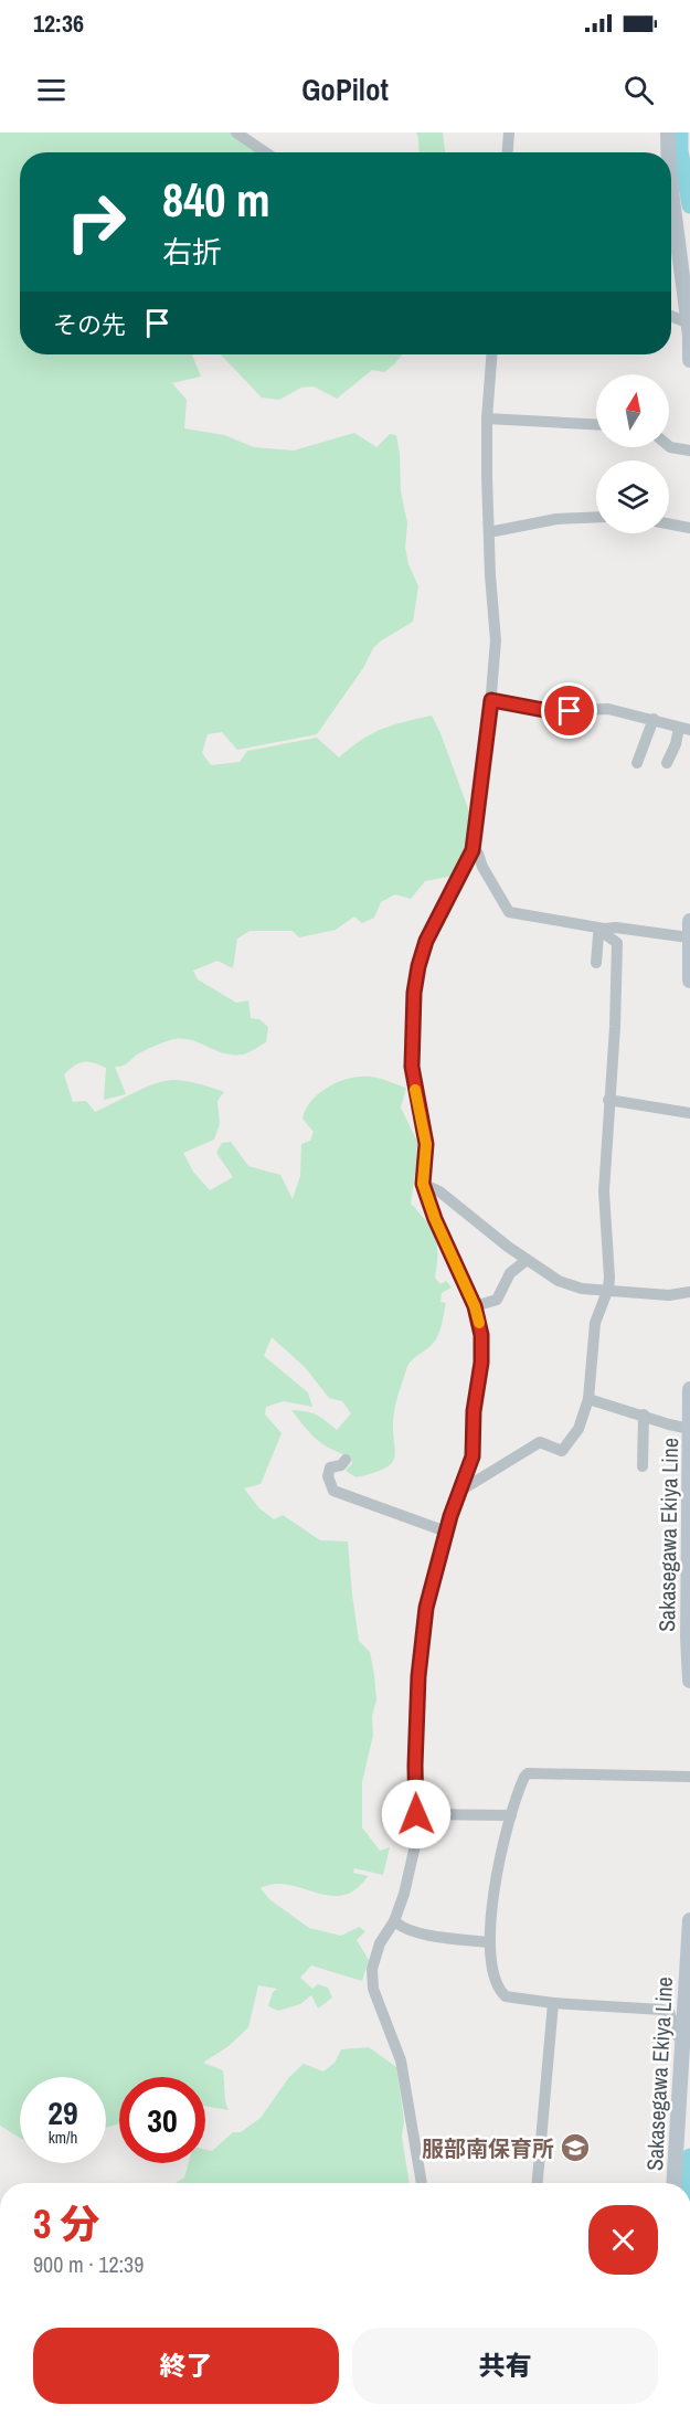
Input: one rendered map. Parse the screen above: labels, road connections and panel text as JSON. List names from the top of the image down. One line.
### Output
{"streets":{"main road":["Sakasegawa Ekiya Line"]},"places":{"school or university":["服部南保育所"]},"north":"top","page":{"status":"12:36","header":"GoPilot","turn":["840 m","右折"],"then":"その先","speed":"29 km/h","limit":"30","heading":["3 分","900 m · 12:39"],"buttons":["終了","共有"]}}
